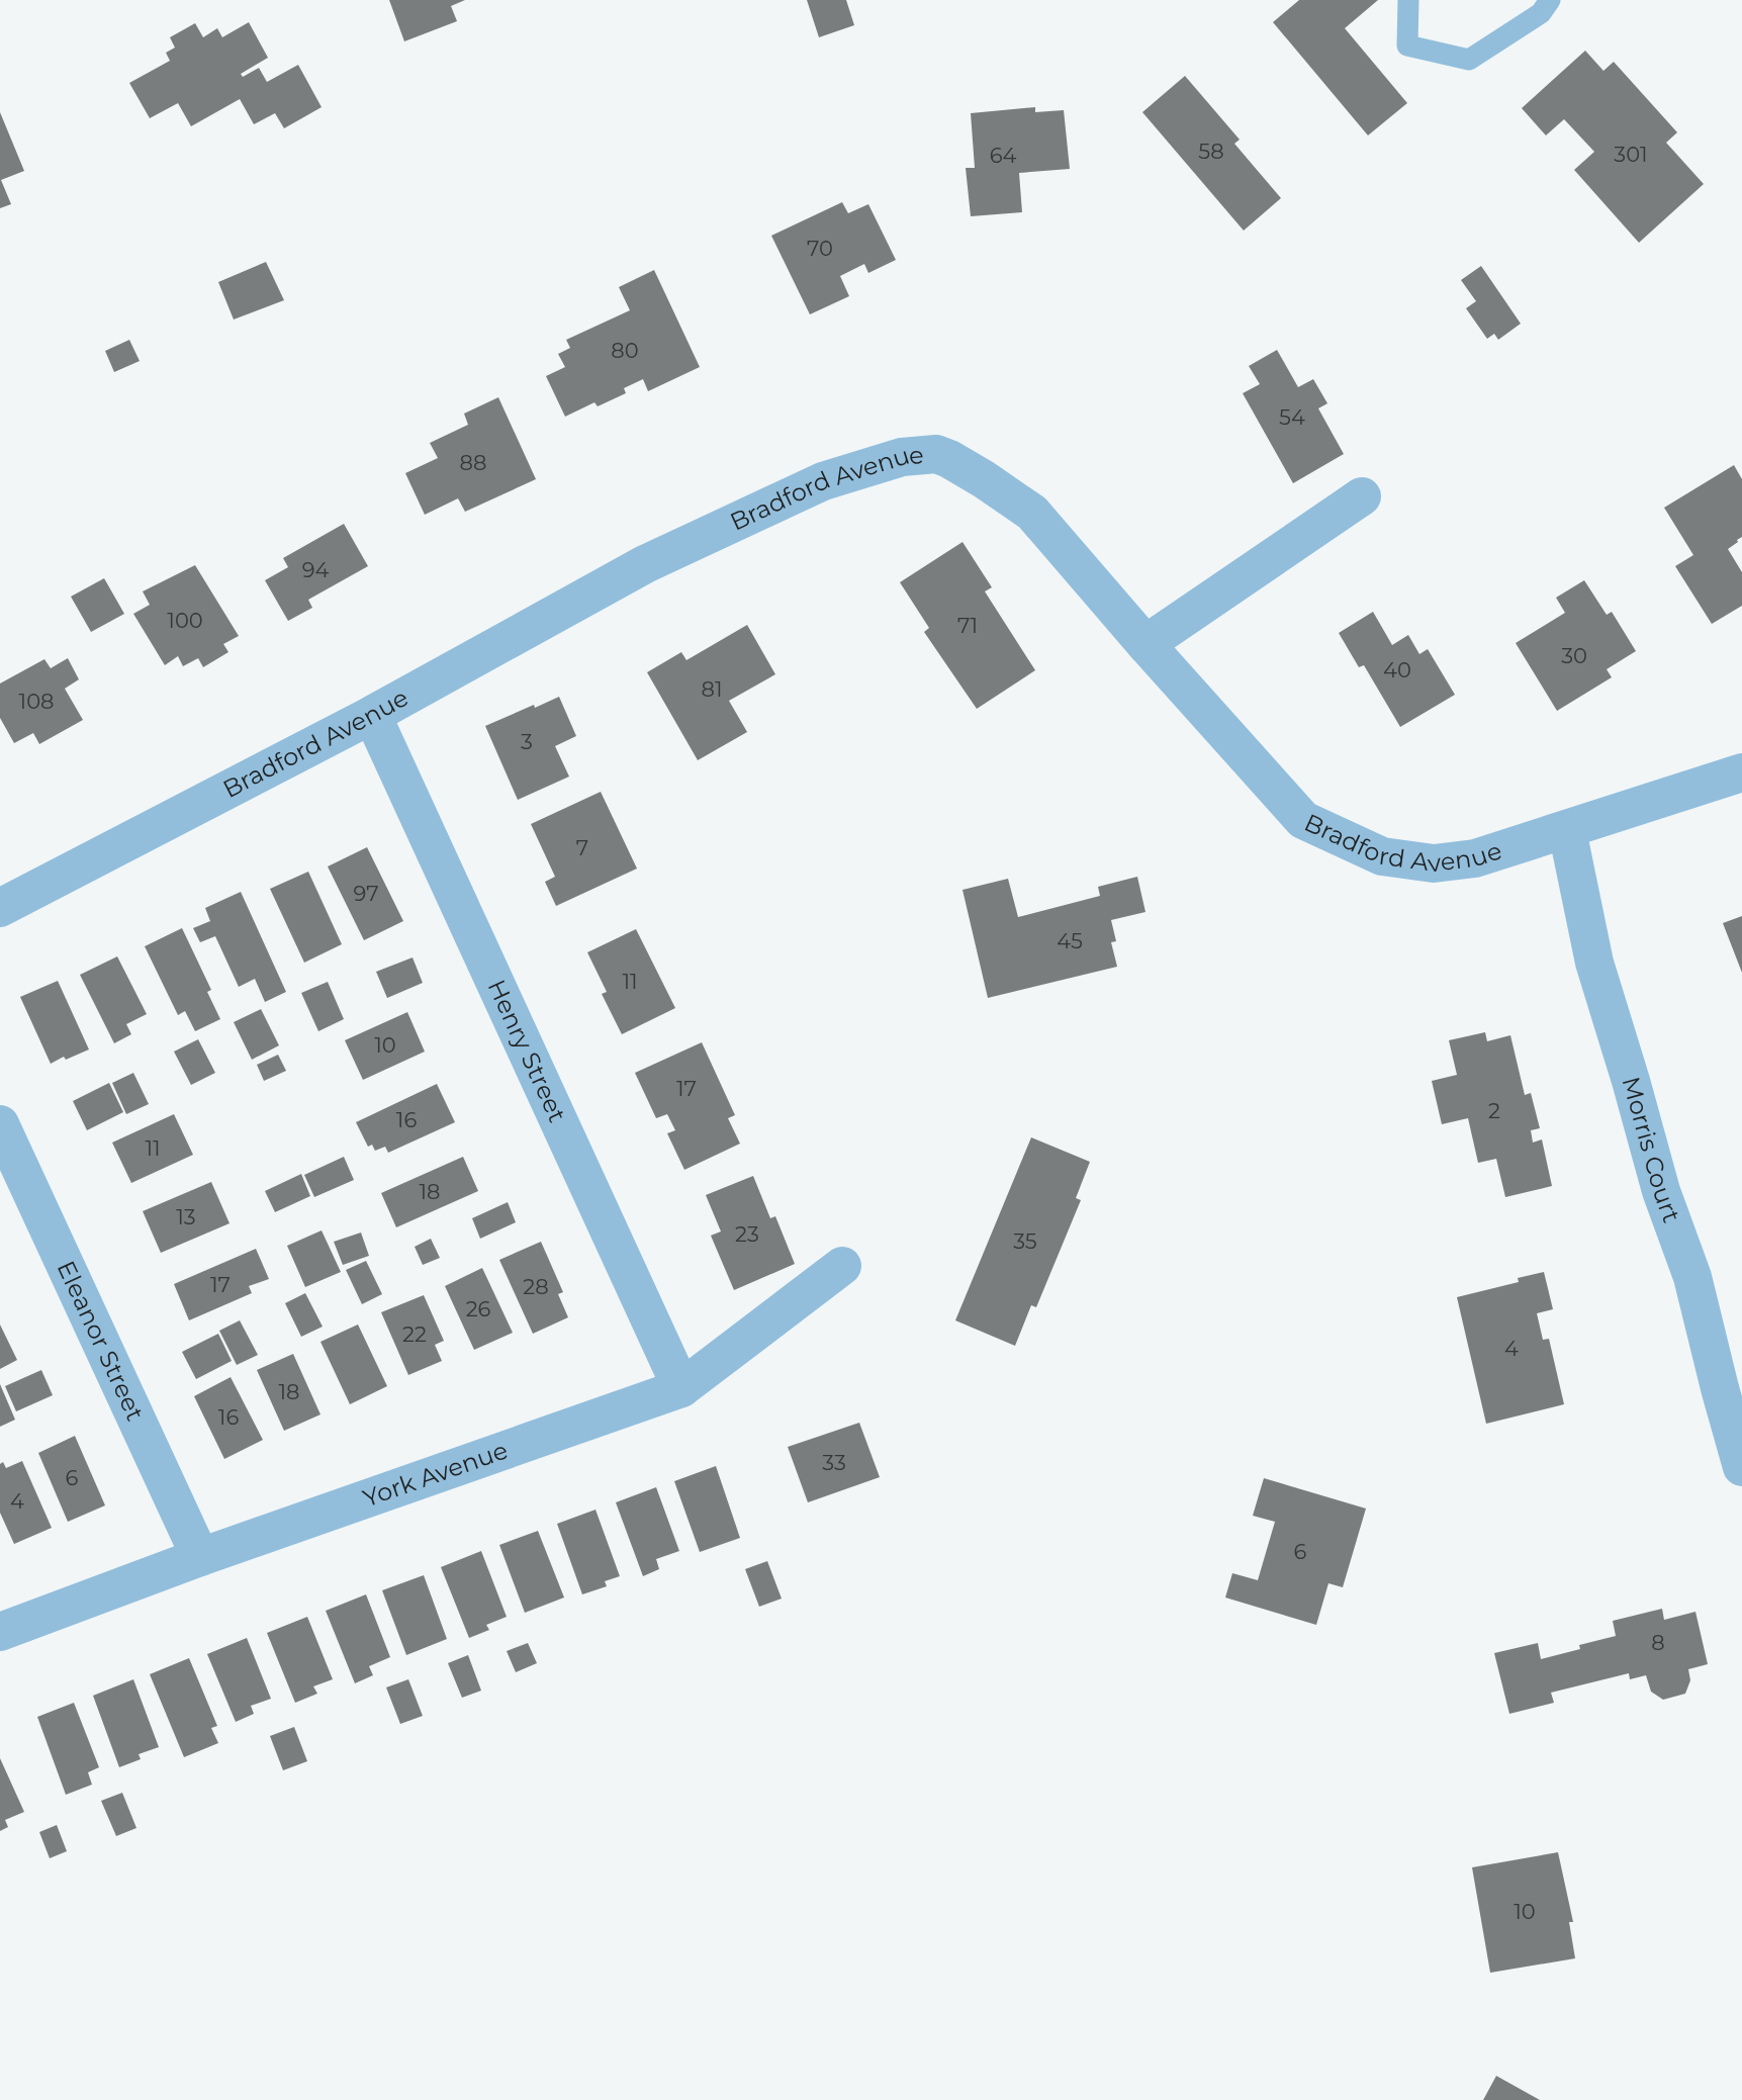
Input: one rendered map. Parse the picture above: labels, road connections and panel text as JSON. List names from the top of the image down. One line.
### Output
{"streets":{"street":["Bradford Avenue","Henry Street","Morris Court","Eleanor Street","York Avenue"]},"crossings":[["Bradford Avenue","Henry Street"],["Bradford Avenue","Morris Court"],["Henry Street","York Avenue"],["Eleanor Street","York Avenue"]],"house_numbers":["58","301","64","70","80","54","88","94","100","71","30","40","81","108","3","7","97","45","11","10","17","2","16","11","18","13","23","35","17","28","26","22","4","18","16","33","6","4","6","8","10"]}
